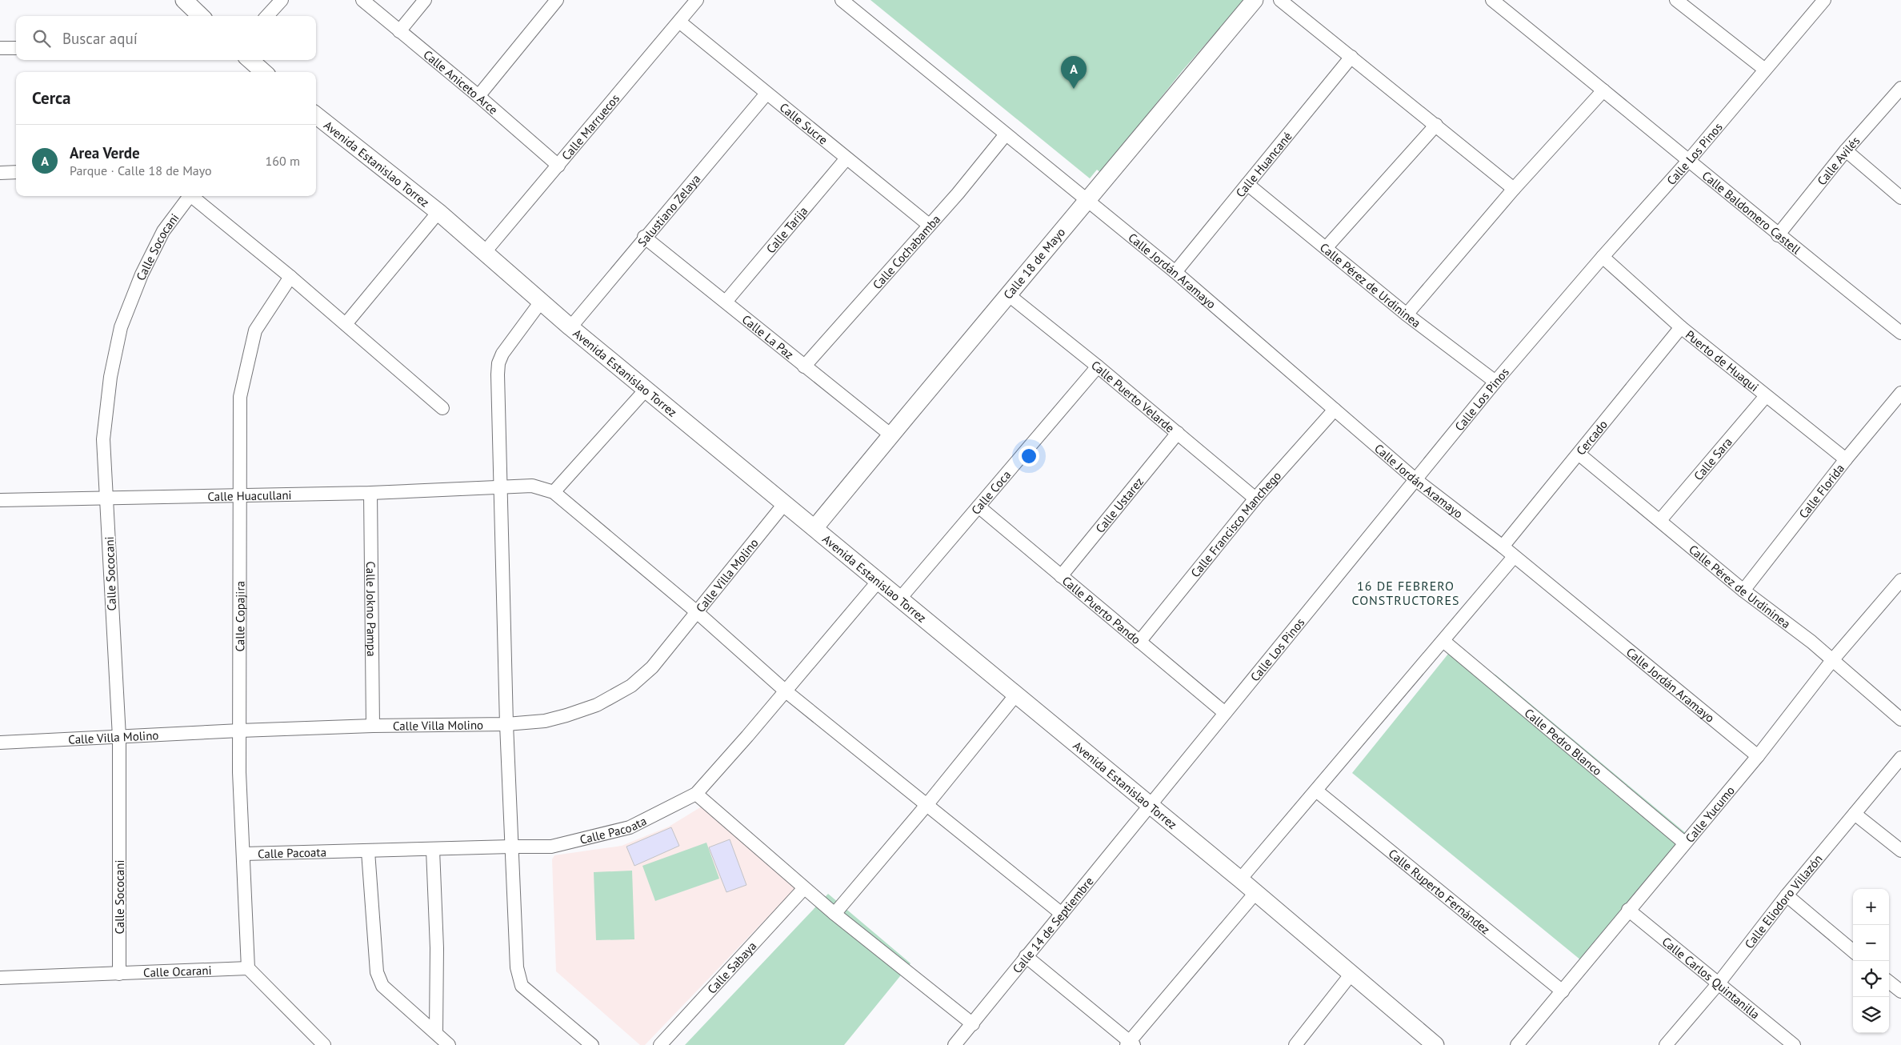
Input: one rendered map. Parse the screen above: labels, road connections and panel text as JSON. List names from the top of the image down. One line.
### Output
{"streets":{"street":["Calle Aniceto Arce","Calle Sucre","Calle Marruecos","Calle Los Pinos","Calle Avilés","Avenida Estanislao Torrez","Calle Huancané","Salustiano Zelaya","Calle Baldomero Castell","Calle Tarija","Calle Sococani","Calle Cochabamba","Calle 18 de Mayo","Calle Jordán Aramayo","Calle Pérez de Urdininea","Calle La Paz","Puerto de Huaqui","Calle Puerto Velarde","Cercado","Calle Sara","Calle Florida","Calle Coca","Calle Huacullani","Calle Ustarez","Calle Francisco Manchego","Calle Villa Molino","Calle Jokno Pampa","Calle Puerto Pando","Calle Copajira","Calle Pedro Blanco","Calle Yucumo","Calle Pacoata","Calle Ruperto Fernández","Calle Eliodoro Villazón","Calle 14 de Septiembre","Calle Sabaya","Calle Ocarani","Calle Carlos Quintanilla"]},"crossings":[["Calle Aniceto Arce","Calle Marruecos"],["Calle Sucre","Calle Marruecos"],["Calle Sucre","Salustiano Zelaya"],["Calle Sucre","Calle Tarija"],["Calle Sucre","Calle Cochabamba"],["Calle Marruecos","Avenida Estanislao Torrez"],["Calle Los Pinos","Avenida Estanislao Torrez"],["Calle Los Pinos","Calle Baldomero Castell"],["Calle Los Pinos","Calle Jordán Aramayo"],["Calle Los Pinos","Calle Pérez de Urdininea"],["Calle Los Pinos","Puerto de Huaqui"],["Calle Los Pinos","Calle Puerto Pando"],["Calle Los Pinos","Calle 14 de Septiembre"],["Calle Avilés","Calle Baldomero Castell"],["Avenida Estanislao Torrez","Salustiano Zelaya"],["Avenida Estanislao Torrez","Calle 18 de Mayo"],["Avenida Estanislao Torrez","Calle Coca"],["Avenida Estanislao Torrez","Calle Villa Molino"],["Avenida Estanislao Torrez","Calle Pacoata"],["Avenida Estanislao Torrez","Calle 14 de Septiembre"],["Calle Huancané","Calle Jordán Aramayo"],["Calle Huancané","Calle Pérez de Urdininea"],["Salustiano Zelaya","Calle La Paz"],["Calle Tarija","Calle La Paz"],["Calle Sococani","Calle Huacullani"],["Calle Sococani","Calle Villa Molino"],["Calle Sococani","Calle Ocarani"],["Calle Cochabamba","Calle Jordán Aramayo"],["Calle Cochabamba","Calle La Paz"],["Calle 18 de Mayo","Calle Jordán Aramayo"],["Calle 18 de Mayo","Calle La Paz"],["Calle 18 de Mayo","Calle Puerto Velarde"],["Calle Jordán Aramayo","Cercado"],["Calle Jordán Aramayo","Calle Francisco Manchego"],["Calle Jordán Aramayo","Calle Yucumo"],["Calle Pérez de Urdininea","Cercado"],["Calle Pérez de Urdininea","Calle Sara"],["Calle Pérez de Urdininea","Calle Florida"],["Calle Pérez de Urdininea","Calle Yucumo"],["Puerto de Huaqui","Cercado"],["Puerto de Huaqui","Calle Sara"],["Puerto de Huaqui","Calle Florida"],["Calle Puerto Velarde","Calle Coca"],["Calle Puerto Velarde","Calle Ustarez"],["Calle Puerto Velarde","Calle Francisco Manchego"],["Calle Coca","Calle Puerto Pando"],["Calle Huacullani","Calle Jokno Pampa"],["Calle Huacullani","Calle Copajira"],["Calle Ustarez","Calle Puerto Pando"],["Calle Francisco Manchego","Calle Puerto Pando"],["Calle Villa Molino","Calle Jokno Pampa"],["Calle Villa Molino","Calle Copajira"],["Calle Copajira","Calle Pacoata"],["Calle Copajira","Calle Ocarani"],["Calle Pedro Blanco","Calle Yucumo"],["Calle Yucumo","Calle Ruperto Fernández"],["Calle Yucumo","Calle Carlos Quintanilla"],["Calle Eliodoro Villazón","Calle Carlos Quintanilla"]],"districts":["16 DE FEBRERO CONSTRUCTORES"],"page":{"search":"Buscar aquí","pins":"A","heading":"Cerca","list":[{"mark":"A","name":"Area Verde","note":"Parque · Calle 18 de Mayo","value":"160 m"}],"map_buttons":["+","−"]}}
